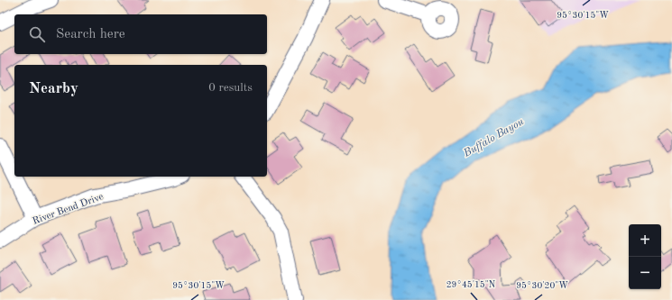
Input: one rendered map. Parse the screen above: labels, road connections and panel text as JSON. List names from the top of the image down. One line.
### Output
{"streets":{"street":["River Bend Drive"]},"water":["Buffalo Bayou"],"page":{"search":"Search here","heading":["Nearby","0 results"],"map_buttons":["+","−"]},"coordinates":["95°30'15\"W","29°45'15\"N","95°30'20\"W"]}
